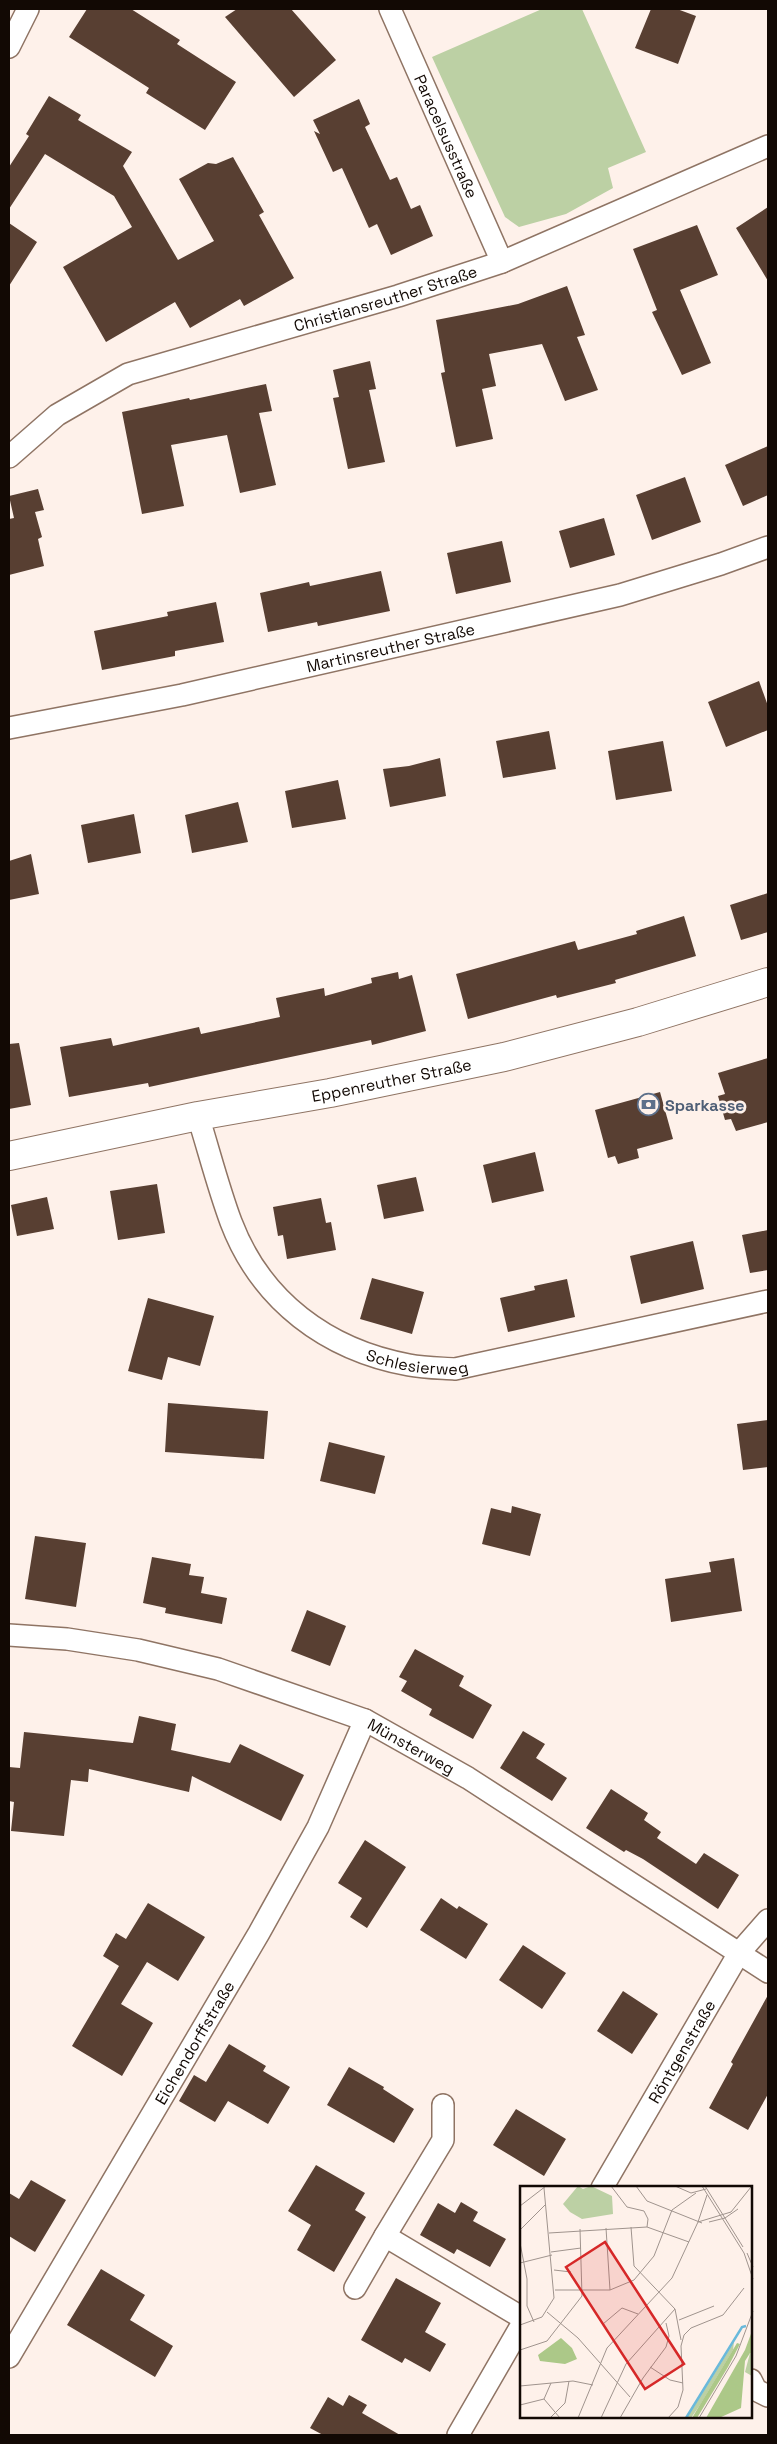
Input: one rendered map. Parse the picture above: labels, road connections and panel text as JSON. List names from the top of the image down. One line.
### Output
{"streets":{"main road":["Eppenreuther Straße"],"street":["Paracelsusstraße","Christiansreuther Straße","Martinsreuther Straße","Schlesierweg","Münsterweg","Eichendorffstraße","Röntgenstraße"]},"crossings":[["Paracelsusstraße","Christiansreuther Straße"],["Eppenreuther Straße","Schlesierweg"],["Münsterweg","Eichendorffstraße"],["Münsterweg","Röntgenstraße"]],"places":{"bank":["Sparkasse"]}}
